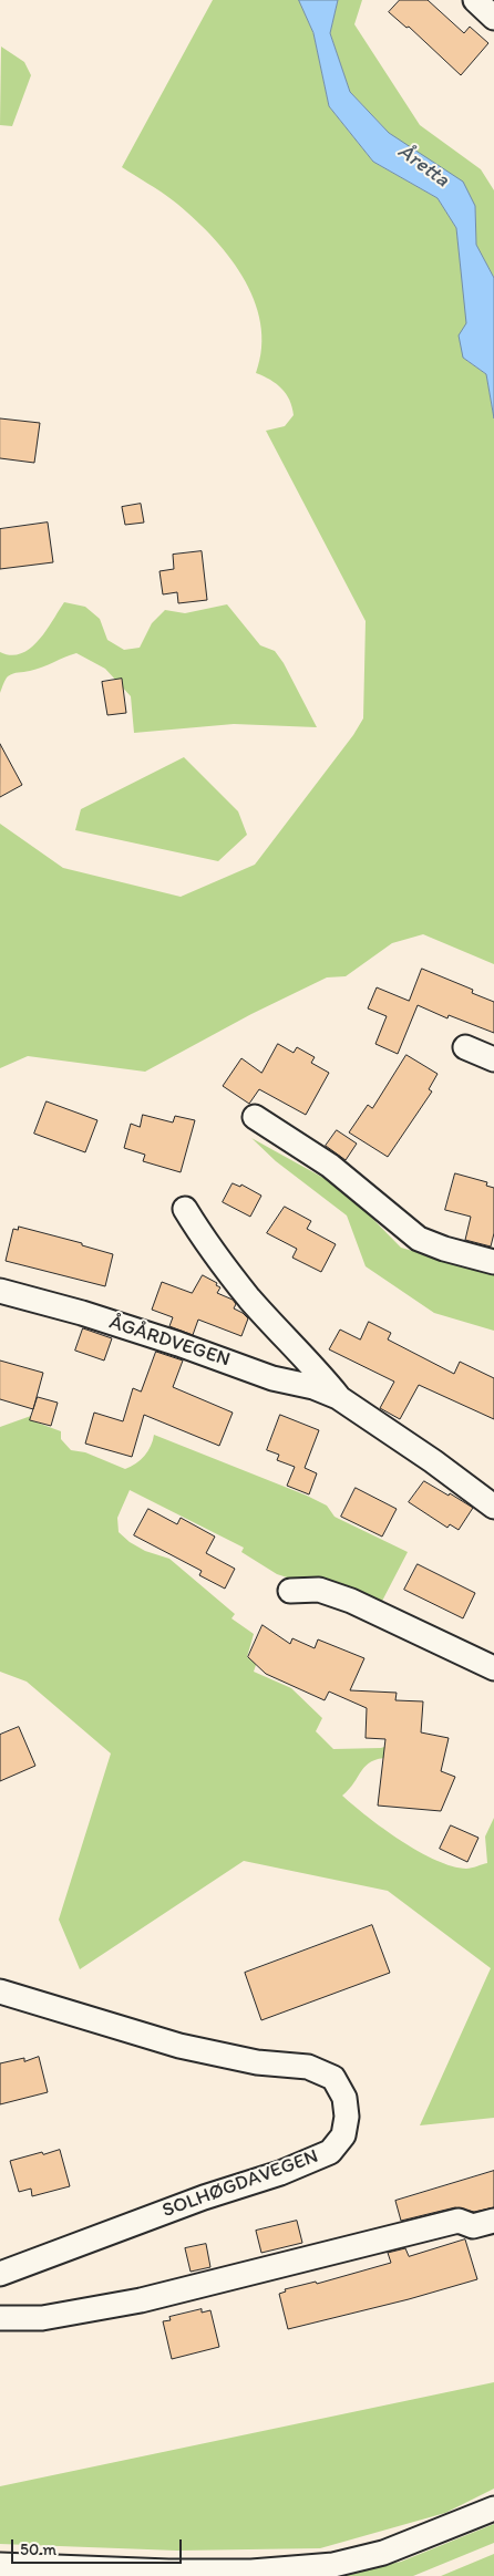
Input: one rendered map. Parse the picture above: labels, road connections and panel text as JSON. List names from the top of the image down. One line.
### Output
{"streets":{"street":["ÅGÅRDVEGEN","SOLHØGDAVEGEN"]},"water":["Åretta"],"scale_bar":"50 m"}
